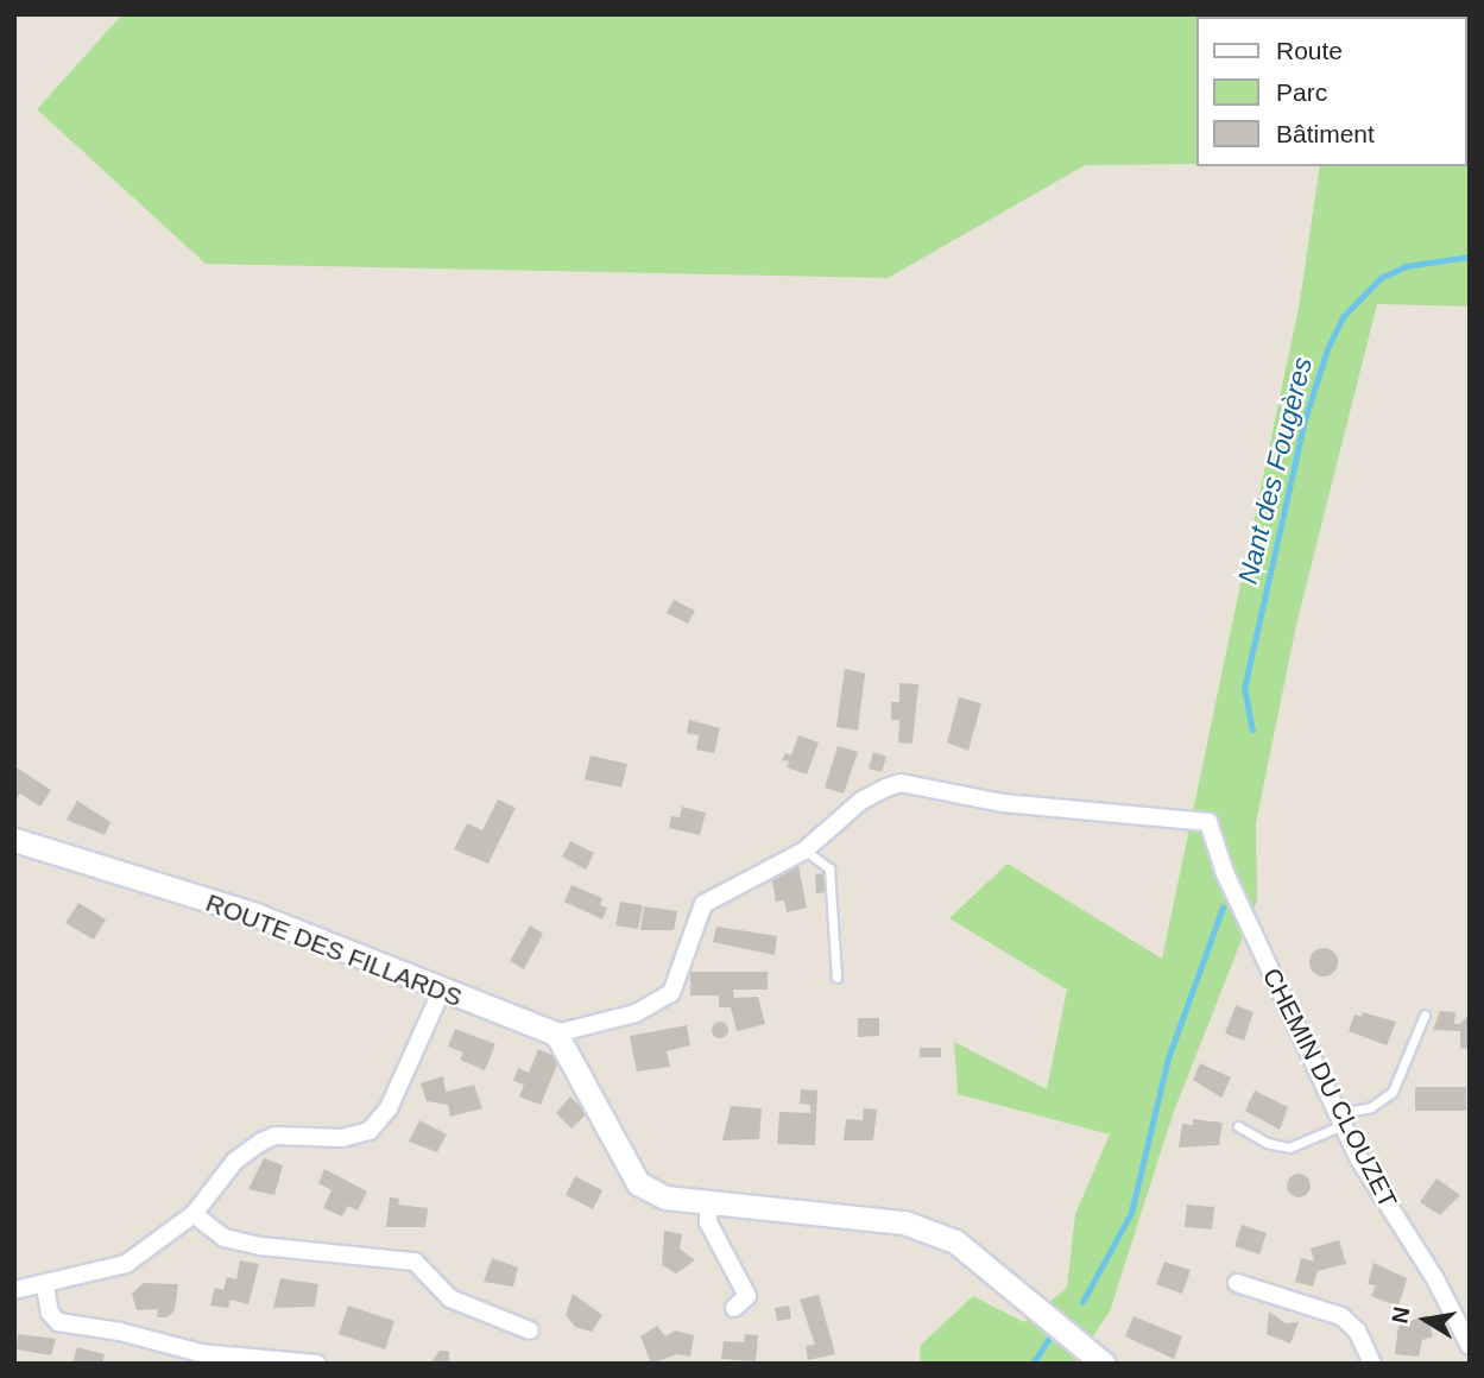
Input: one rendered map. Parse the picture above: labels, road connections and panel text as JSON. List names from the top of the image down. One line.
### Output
{"streets":{"street":["ROUTE DES FILLARDS","CHEMIN DU CLOUZET"]},"water":["Nant des Fougères"],"legend":["Route","Parc","Bâtiment"],"north":"left"}
